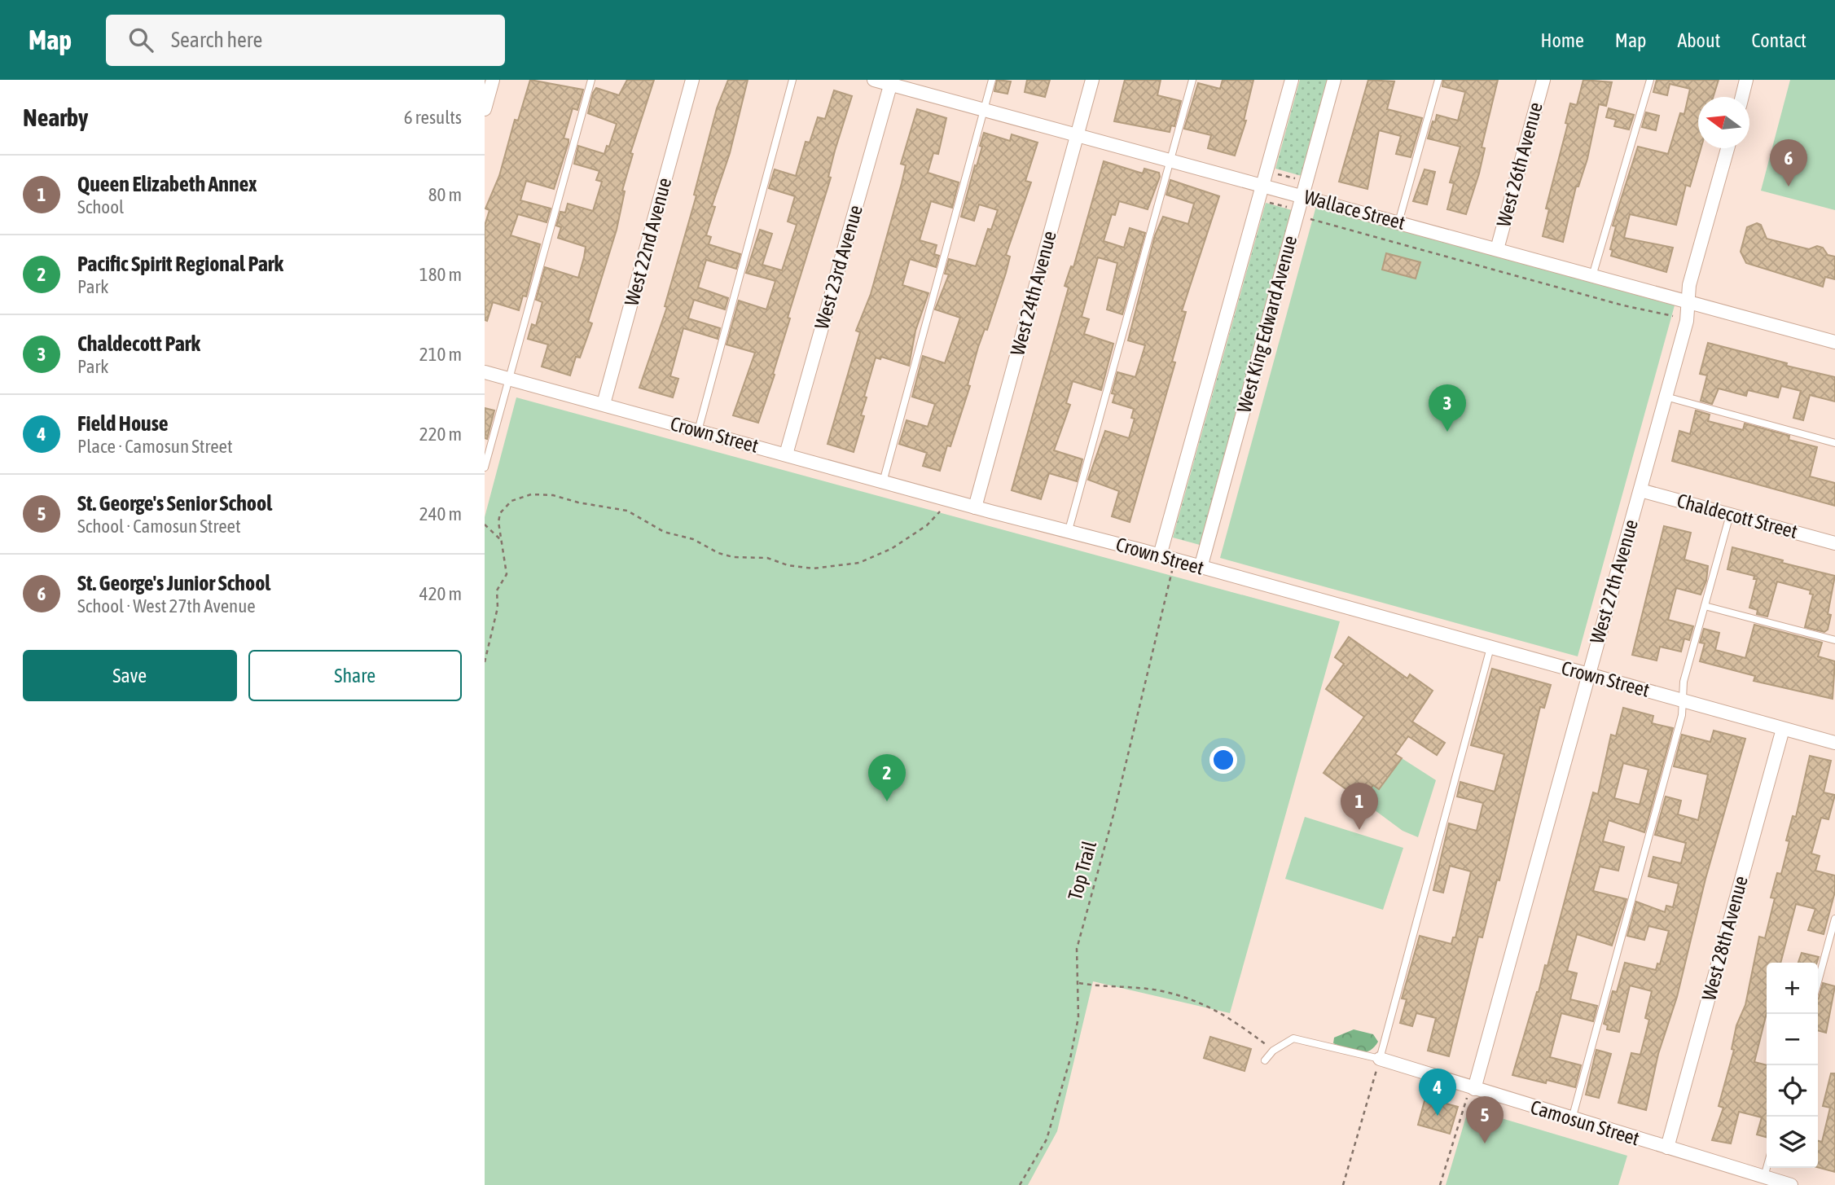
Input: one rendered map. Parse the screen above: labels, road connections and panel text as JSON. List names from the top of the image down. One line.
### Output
{"streets":{"street":["West 26th Avenue","Wallace Street","West 22nd Avenue","West 23rd Avenue","West 24th Avenue","West King Edward Avenue","Crown Street","Chaldecott Street","West 27th Avenue","West 28th Avenue","Camosun Street"],"path":["Top Trail"]},"crossings":[["West 26th Avenue","Wallace Street"],["Wallace Street","West 23rd Avenue"],["Wallace Street","West 24th Avenue"],["Wallace Street","West King Edward Avenue"],["Wallace Street","West 27th Avenue"],["West 22nd Avenue","Crown Street"],["West 23rd Avenue","Crown Street"],["West 24th Avenue","Crown Street"],["West King Edward Avenue","Crown Street"],["Crown Street","West 27th Avenue"],["Crown Street","Top Trail"],["Crown Street","West 28th Avenue"],["Chaldecott Street","West 27th Avenue"],["West 27th Avenue","Camosun Street"],["West 28th Avenue","Camosun Street"]],"north":"left","page":{"header":"Map","search":"Search here","nav":["Home","Map","About","Contact"],"heading":["Nearby","6 results"],"pins":["6","3","2","1","4","5"],"list":[{"mark":"1","name":"Queen Elizabeth Annex","note":"School","value":"80 m"},{"mark":"2","name":"Pacific Spirit Regional Park","note":"Park","value":"180 m"},{"mark":"3","name":"Chaldecott Park","note":"Park","value":"210 m"},{"mark":"4","name":"Field House","note":"Place · Camosun Street","value":"220 m"},{"mark":"5","name":"St. George's Senior School","note":"School · Camosun Street","value":"240 m"},{"mark":"6","name":"St. George's Junior School","note":"School · West 27th Avenue","value":"420 m"}],"buttons":["Save","Share"],"map_buttons":["+","−"]}}
